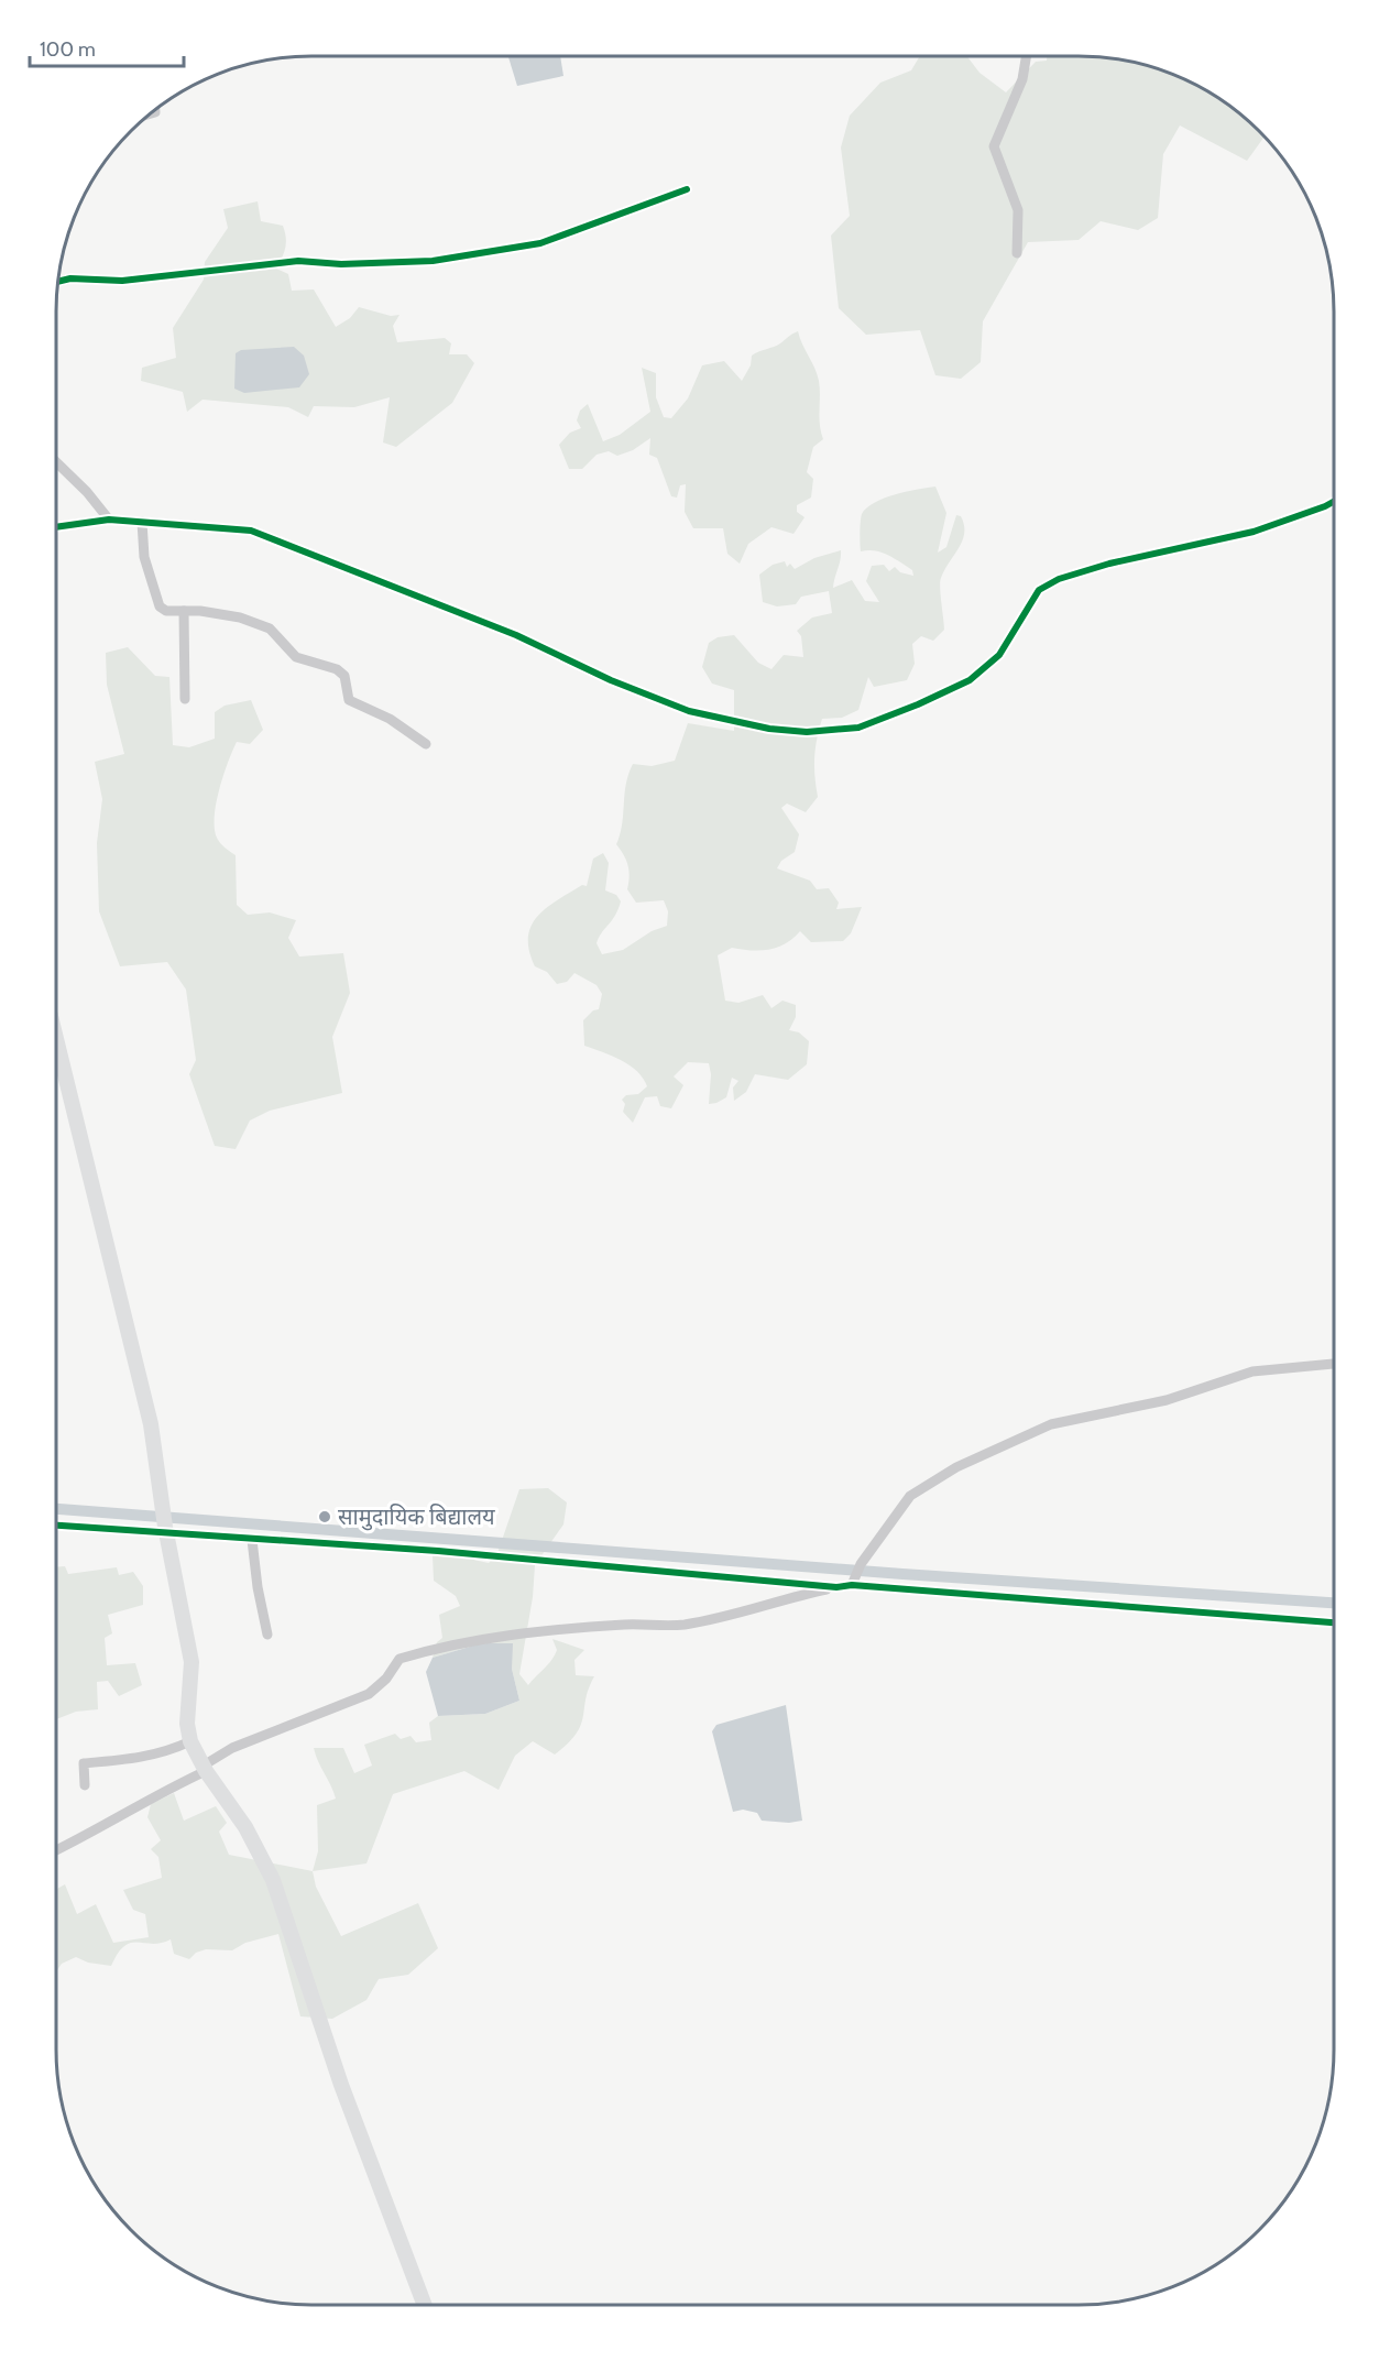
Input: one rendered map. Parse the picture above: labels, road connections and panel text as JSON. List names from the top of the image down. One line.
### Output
{"places":["सामुदायिक बिद्यालय"],"scale_bar":"100 m"}
